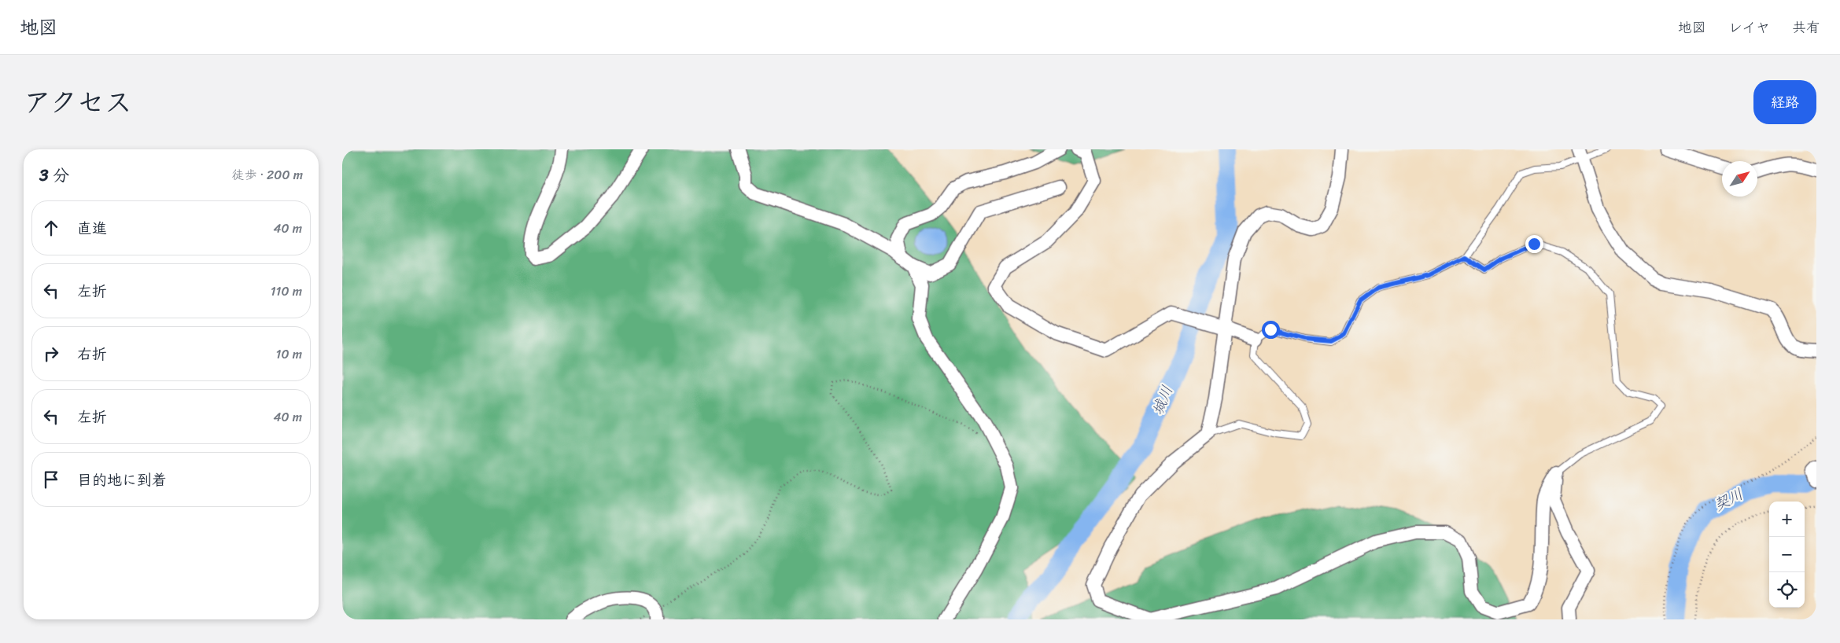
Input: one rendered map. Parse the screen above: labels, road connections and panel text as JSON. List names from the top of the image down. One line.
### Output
{"water":["城川","契川"],"north":"top right","page":{"header":"地図","nav":["地図","レイヤ","共有"],"title":"アクセス","buttons":"経路","heading":["3 分","徒歩 · 200 m"],"list":[["直進","40 m"],["左折","110 m"],["右折","10 m"],["左折","40 m"],"目的地に到着"],"map_buttons":["+","−"]}}
